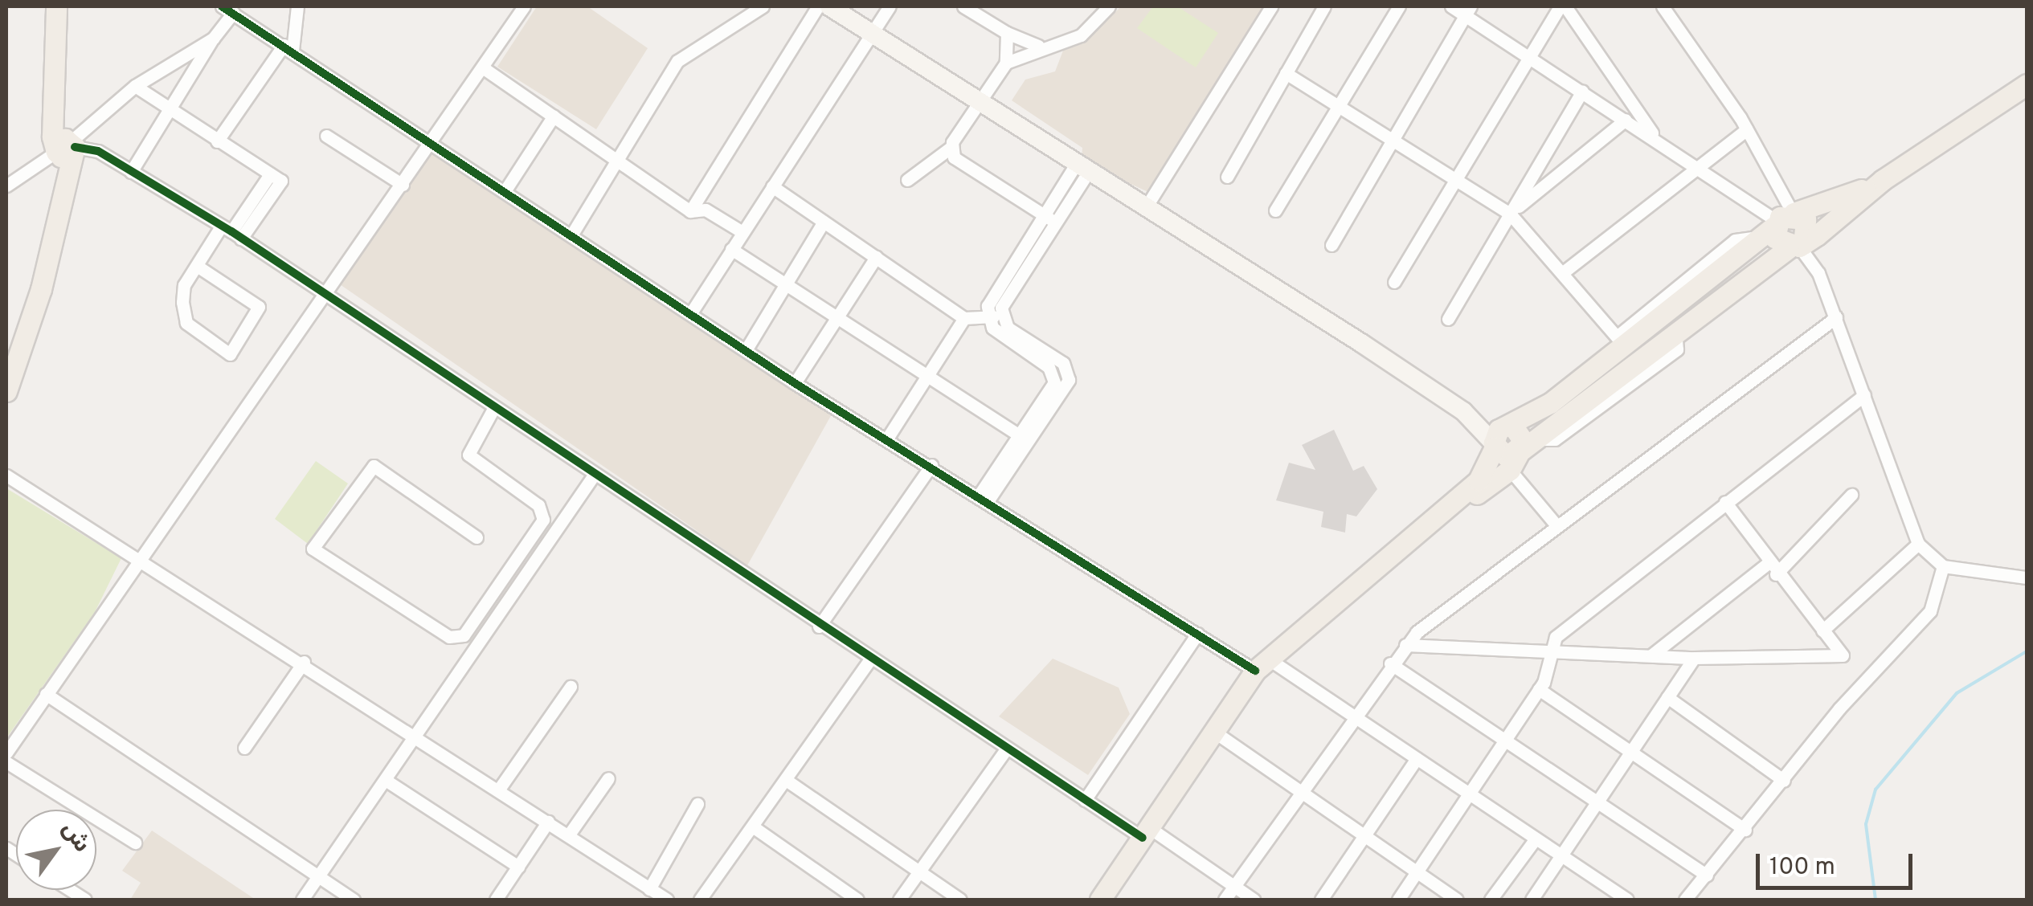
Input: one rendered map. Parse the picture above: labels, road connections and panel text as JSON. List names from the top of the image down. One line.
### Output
{"scale_bar":"100 m","north":"top right"}
